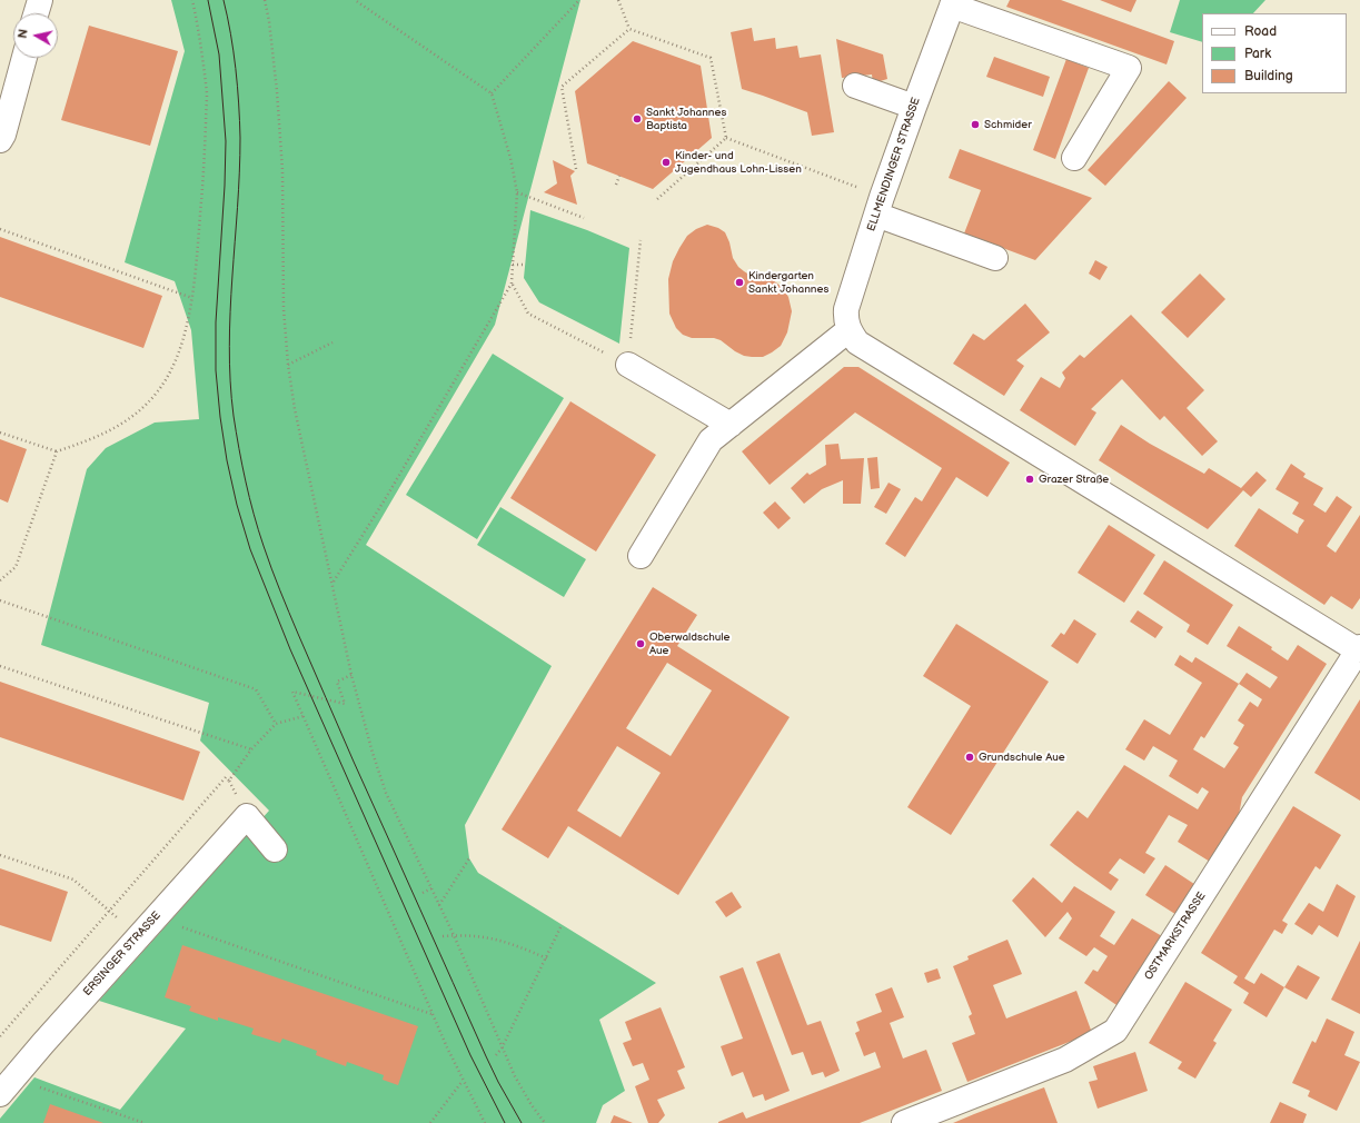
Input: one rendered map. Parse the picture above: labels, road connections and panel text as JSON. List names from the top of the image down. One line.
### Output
{"streets":{"street":["ELLMENDINGER STRASSE","OSTMARKSTRASSE","ERSINGER STRASSE"]},"places":["Sankt Johannes Baptista","Schmider","Kinder- und Jugendhaus Lohn-Lissen","Kindergarten Sankt Johannes","Grazer Straße","Oberwaldschule Aue","Grundschule Aue"],"legend":["Road","Park","Building"],"north":"left"}
